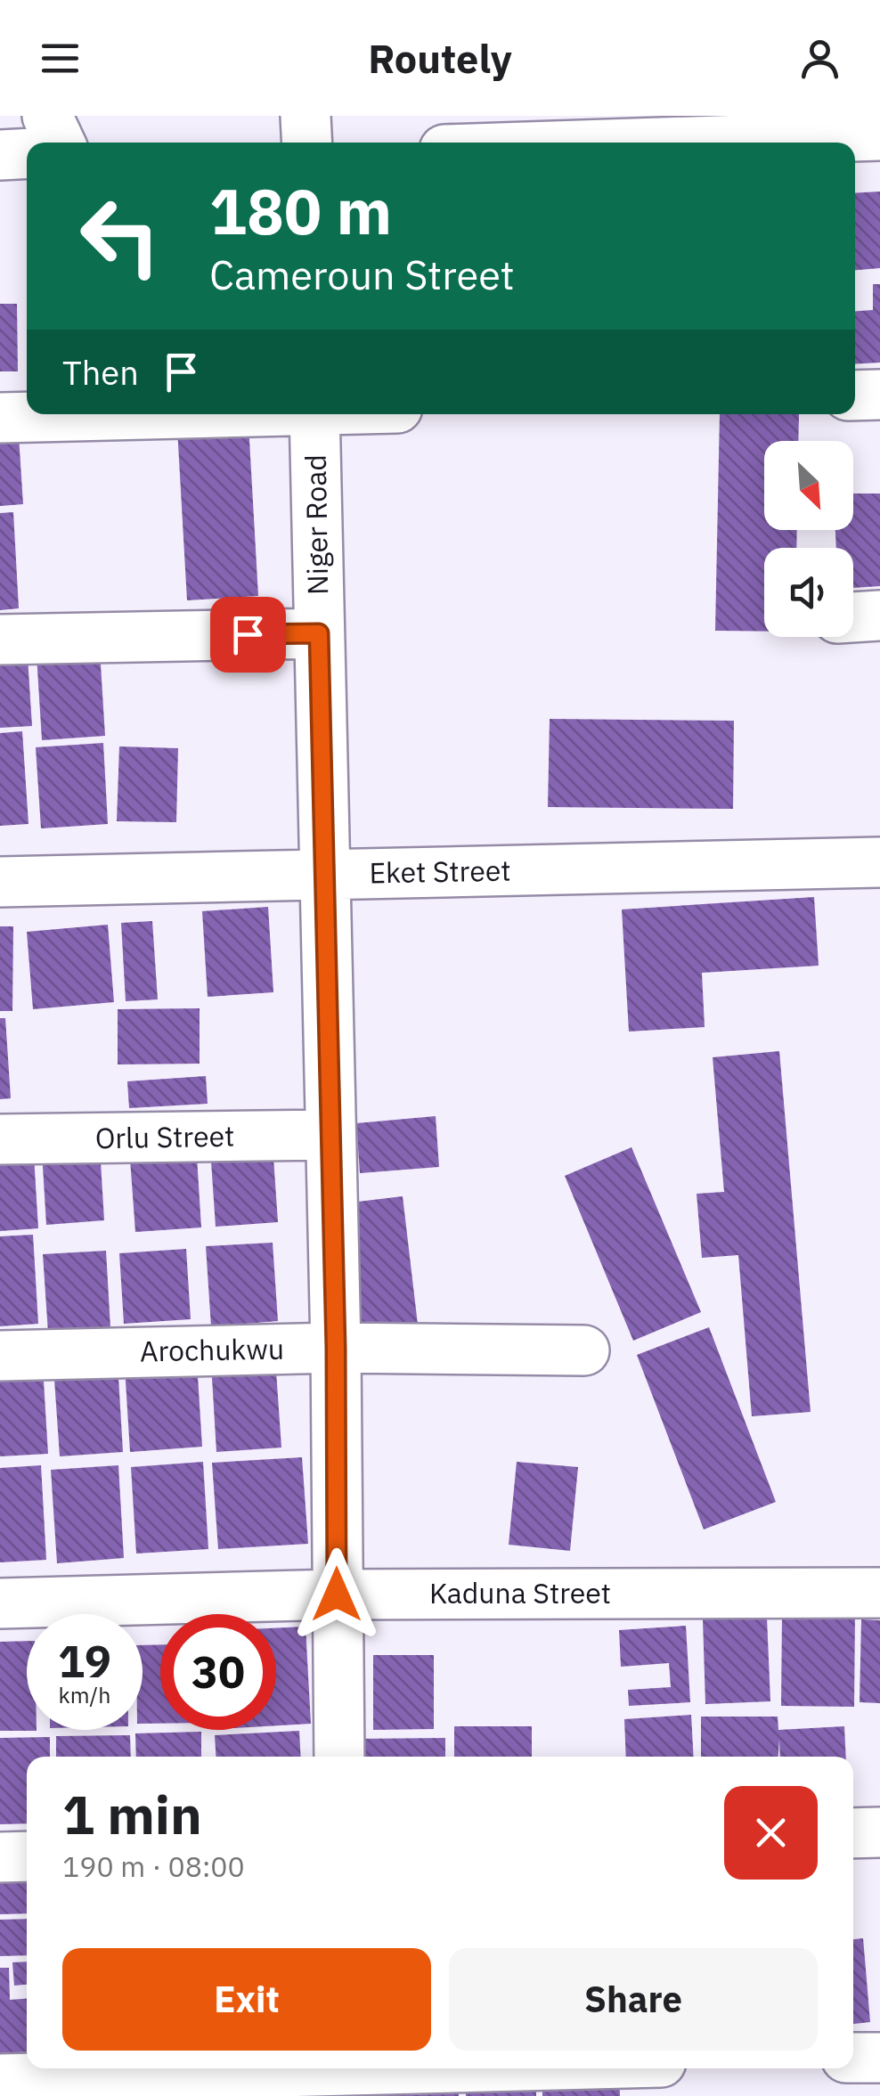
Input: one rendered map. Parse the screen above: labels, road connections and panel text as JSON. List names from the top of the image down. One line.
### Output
{"streets":{"street":["Niger Road","Eket Street","Orlu Street","Arochukwu","Kaduna Street"]},"crossings":[["Niger Road","Eket Street"],["Niger Road","Orlu Street"],["Niger Road","Arochukwu"],["Niger Road","Kaduna Street"]],"north":"bottom right","page":{"header":"Routely","turn":["180 m","Cameroun Street"],"then":"Then","speed":"19 km/h","limit":"30","heading":["1 min","190 m · 08:00"],"buttons":["Exit","Share"]}}
